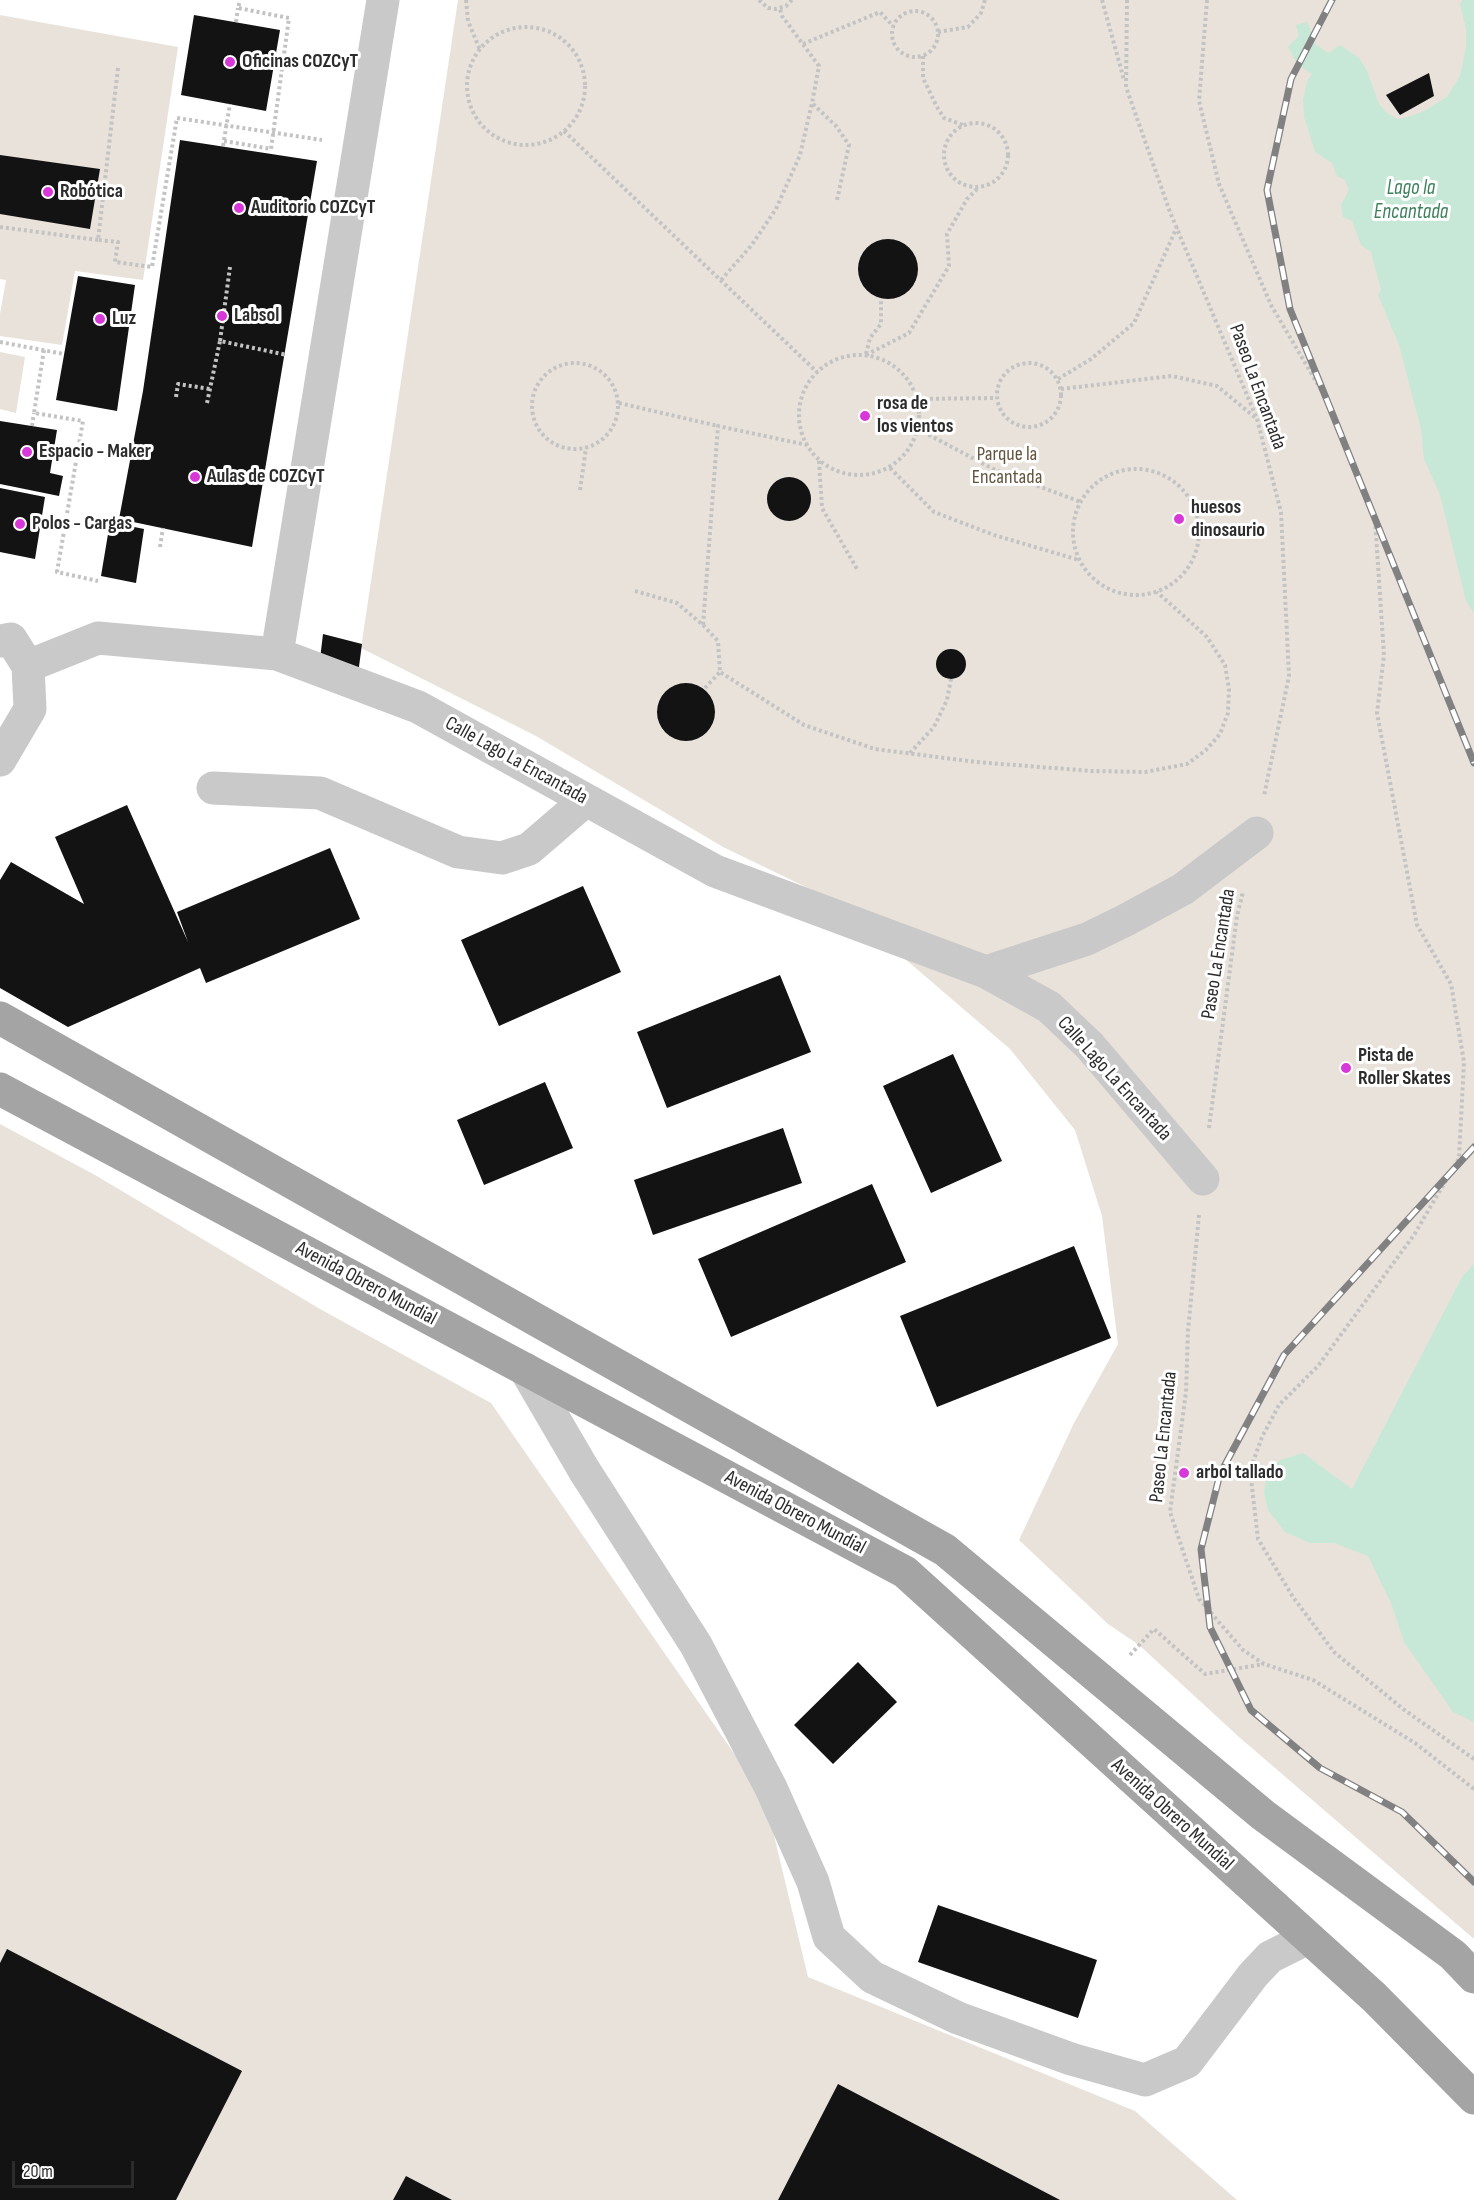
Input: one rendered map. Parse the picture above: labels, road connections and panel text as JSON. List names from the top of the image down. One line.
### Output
{"streets":{"main road":["Avenida Obrero Mundial"],"street":["Calle Lago La Encantada"],"path":["Paseo La Encantada"]},"crossings":[["Paseo La Encantada","Calle Lago La Encantada"]],"water":["Lago la Encantada"],"parks":["Parque la Encantada"],"places":["Oficinas COZCyT","Robótica","Auditorio COZCyT","Labsol","Luz","rosa de los vientos","Espacio - Maker","Aulas de COZCyT","huesos dinosaurio","Polos - Cargas","Pista de Roller Skates","arbol tallado"],"scale_bar":"20 m"}
